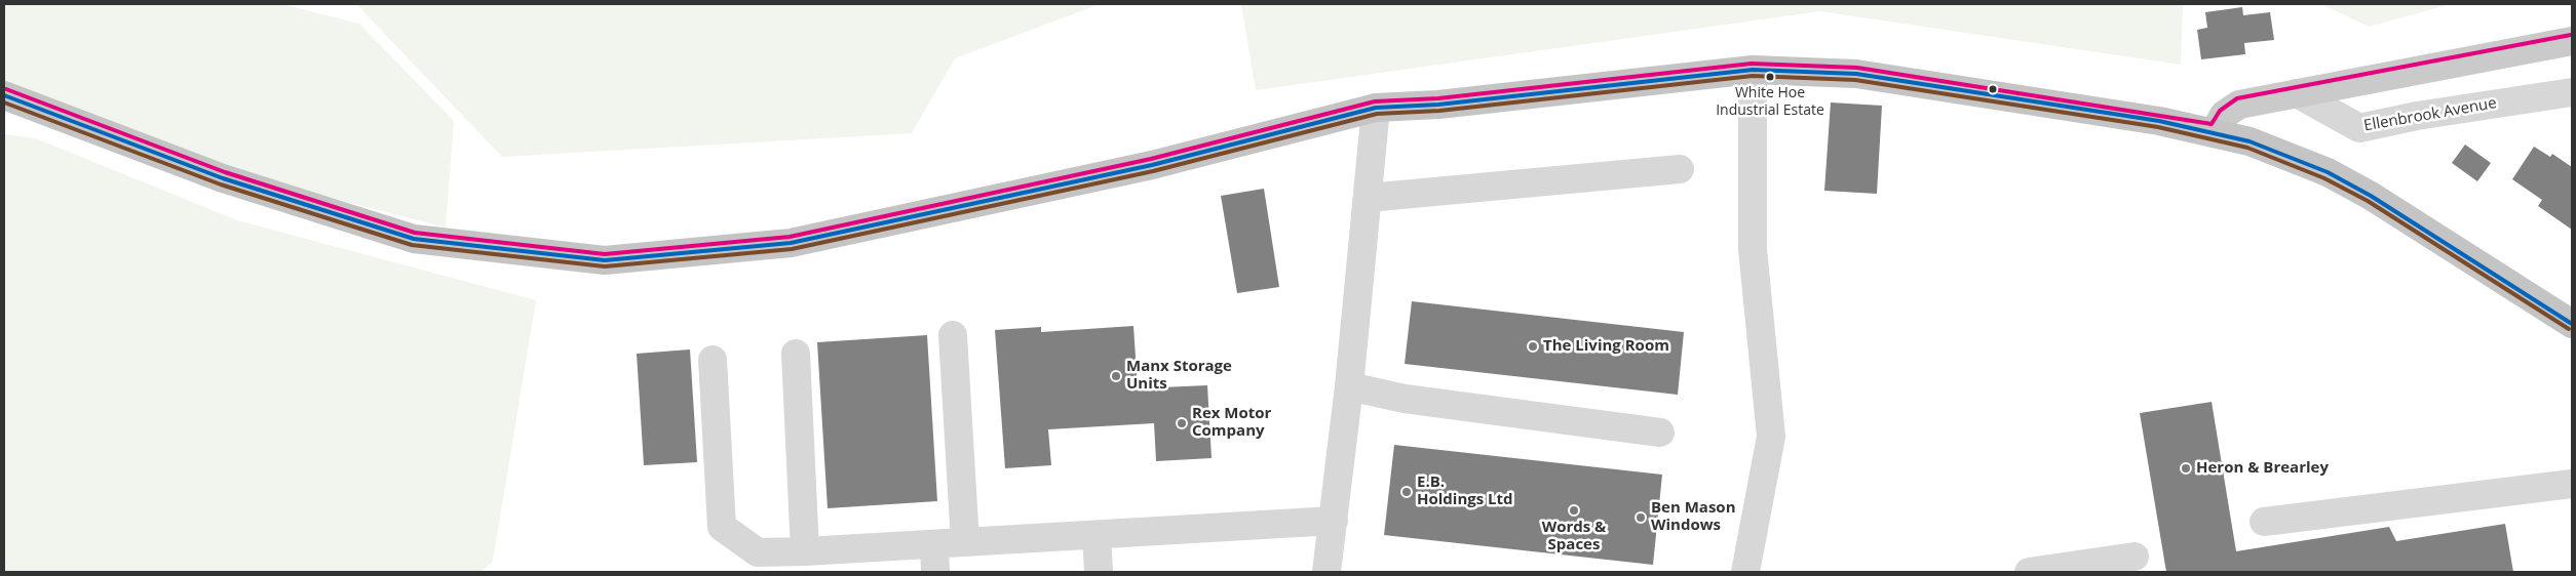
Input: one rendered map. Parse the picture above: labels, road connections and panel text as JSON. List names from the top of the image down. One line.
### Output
{"streets":{"street":["Ellenbrook Avenue"]},"places":["White Hoe Industrial Estate","The Living Room","Manx Storage Units","Rex Motor Company","Heron & Brearley","E.B. Holdings Ltd","Words & Spaces","Ben Mason Windows"]}
